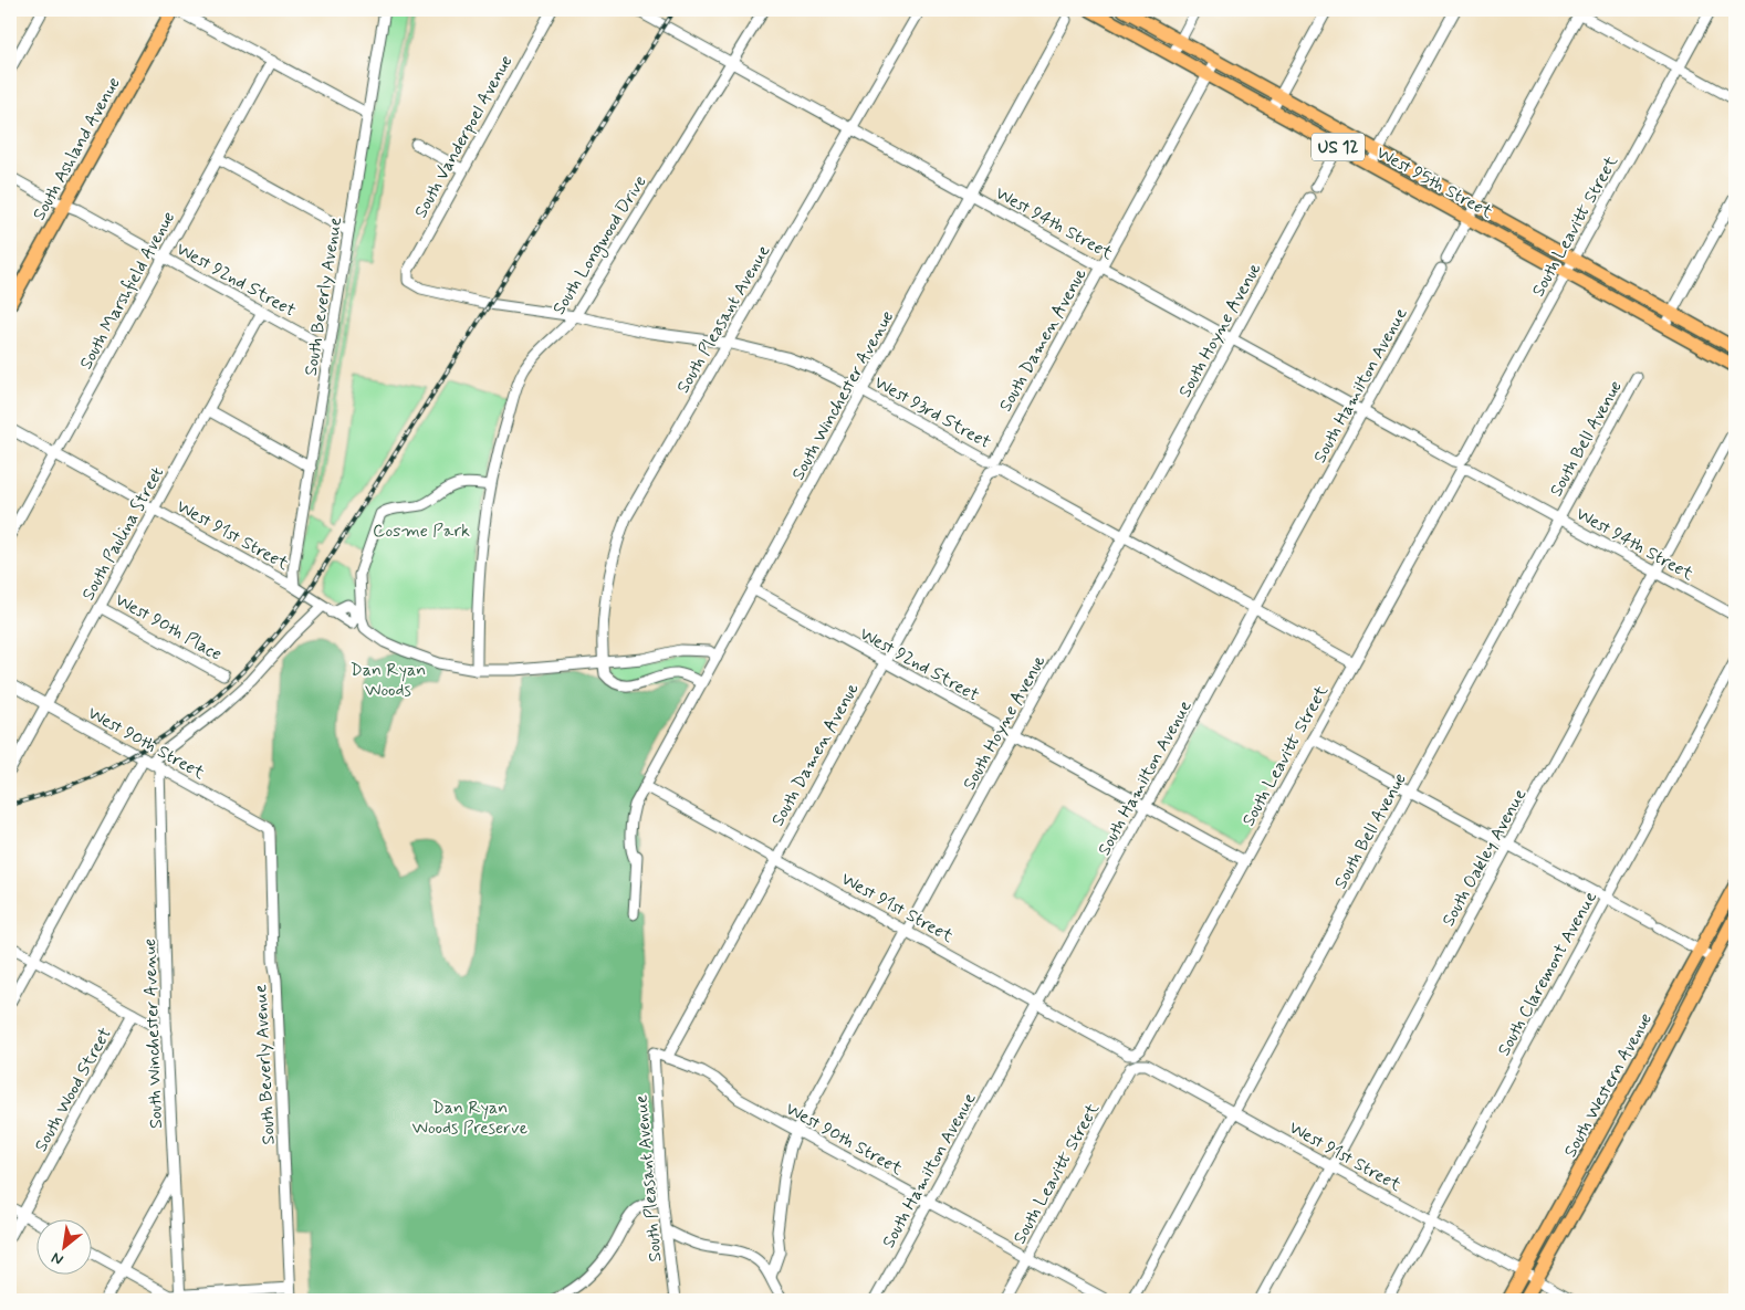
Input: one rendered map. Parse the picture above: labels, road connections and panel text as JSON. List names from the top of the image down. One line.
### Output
{"streets":{"main road":["US 12","South Ashland Avenue","West 95th Street","South Western Avenue"],"street":["South Vanderpoel Avenue","West 94th Street","South Leavitt Street","South Longwood Drive","West 92nd Street","South Marshfield Avenue","South Beverly Avenue","South Pleasant Avenue","South Hoyne Avenue","South Damen Avenue","South Hamilton Avenue","South Winchester Avenue","West 93rd Street","South Bell Avenue","South Paulina Street","West 91st Street","West 90th Place","West 90th Street","South Oakley Avenue","South Claremont Avenue","South Wood Street"]},"crossings":[["South Vanderpoel Avenue","West 93rd Street"],["South Ashland Avenue","West 92nd Street"],["West 95th Street","South Leavitt Street"],["West 95th Street","South Damen Avenue"],["West 94th Street","South Leavitt Street"],["West 94th Street","South Longwood Drive"],["West 94th Street","South Pleasant Avenue"],["West 94th Street","South Hoyne Avenue"],["West 94th Street","South Damen Avenue"],["West 94th Street","South Hamilton Avenue"],["West 94th Street","South Winchester Avenue"],["West 94th Street","South Bell Avenue"],["West 94th Street","South Oakley Avenue"],["South Leavitt Street","West 92nd Street"],["South Leavitt Street","West 93rd Street"],["South Leavitt Street","West 91st Street"],["South Leavitt Street","West 90th Street"],["South Longwood Drive","West 93rd Street"],["West 92nd Street","South Marshfield Avenue"],["West 92nd Street","South Beverly Avenue"],["West 92nd Street","South Hoyne Avenue"],["West 92nd Street","South Damen Avenue"],["West 92nd Street","South Hamilton Avenue"],["West 92nd Street","South Winchester Avenue"],["West 92nd Street","South Paulina Street"],["South Marshfield Avenue","West 91st Street"],["South Beverly Avenue","West 91st Street"],["South Beverly Avenue","West 90th Street"],["South Pleasant Avenue","West 93rd Street"],["South Pleasant Avenue","West 90th Street"],["South Hoyne Avenue","West 93rd Street"],["South Hoyne Avenue","West 91st Street"],["South Hoyne Avenue","West 90th Street"],["South Damen Avenue","West 93rd Street"],["South Damen Avenue","West 91st Street"],["South Damen Avenue","West 90th Street"],["South Hamilton Avenue","West 93rd Street"],["South Hamilton Avenue","West 91st Street"],["South Hamilton Avenue","West 90th Street"],["South Winchester Avenue","West 93rd Street"],["South Winchester Avenue","West 91st Street"],["South Winchester Avenue","West 90th Street"],["South Bell Avenue","West 91st Street"],["South Paulina Street","West 91st Street"],["South Paulina Street","West 90th Place"],["South Paulina Street","West 90th Street"],["West 91st Street","South Oakley Avenue"],["West 91st Street","South Claremont Avenue"],["West 91st Street","South Western Avenue"]],"parks":["Cosme Park","Dan Ryan Woods","Dan Ryan Woods Preserve"],"north":"bottom left"}
